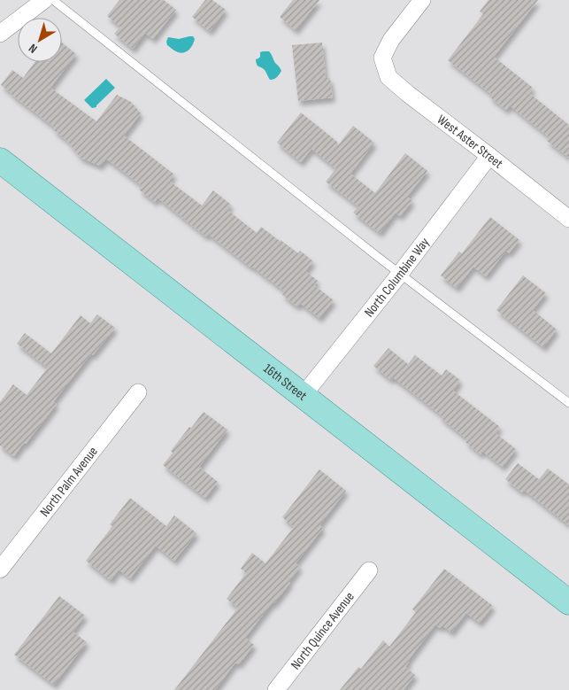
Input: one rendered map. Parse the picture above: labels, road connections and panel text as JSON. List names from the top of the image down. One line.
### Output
{"streets":{"main road":["16th Street"],"street":["West Aster Street","North Columbine Way","North Palm Avenue","North Quince Avenue"]},"crossings":[["West Aster Street","North Columbine Way"],["North Columbine Way","16th Street"]],"north":"bottom left"}
